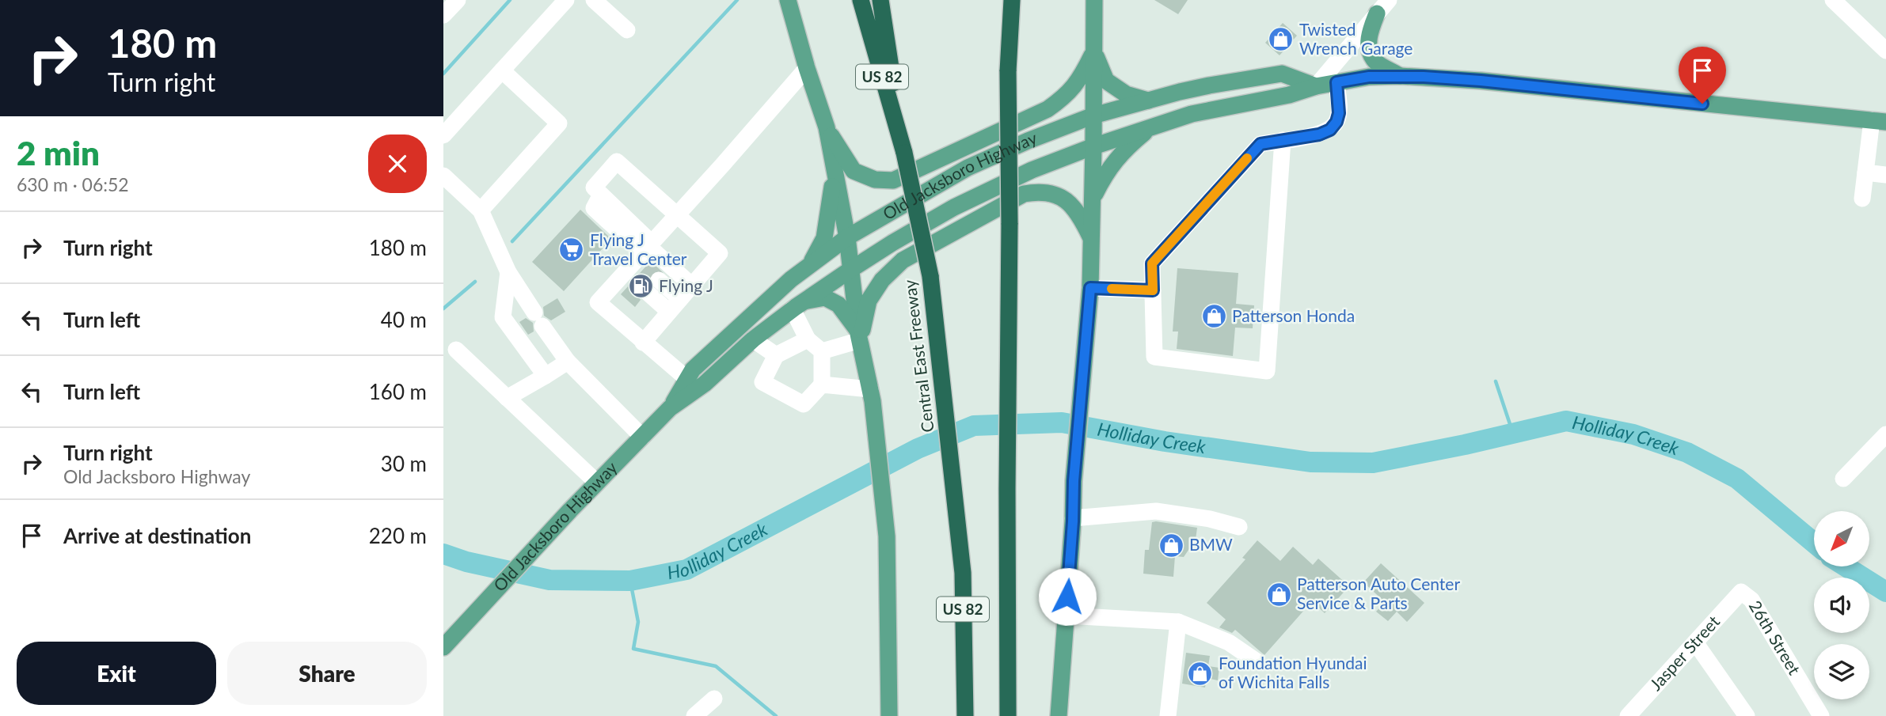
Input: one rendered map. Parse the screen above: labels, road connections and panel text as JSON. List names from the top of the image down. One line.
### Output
{"streets":{"highway":["US 82","Central East Freeway"],"main road":["Old Jacksboro Highway"],"street":["26th Street","Jasper Street"]},"crossings":[["26th Street","Jasper Street"]],"water":["Holliday Creek"],"places":{"shop":["Twisted Wrench Garage","Patterson Honda","BMW","Patterson Auto Center Service & Parts","Foundation Hyundai of Wichita Falls"],"supermarket":["Flying J Travel Center"],"fuel station":["Flying J"]},"north":"bottom left","page":{"turn":["180 m","Turn right"],"heading":["2 min","630 m · 06:52"],"list":[{"name":"Turn right","value":"180 m"},{"name":"Turn left","value":"40 m"},{"name":"Turn left","value":"160 m"},{"name":"Turn right","note":"Old Jacksboro Highway","value":"30 m"},{"name":"Arrive at destination","value":"220 m"}],"buttons":["Exit","Share"]}}
